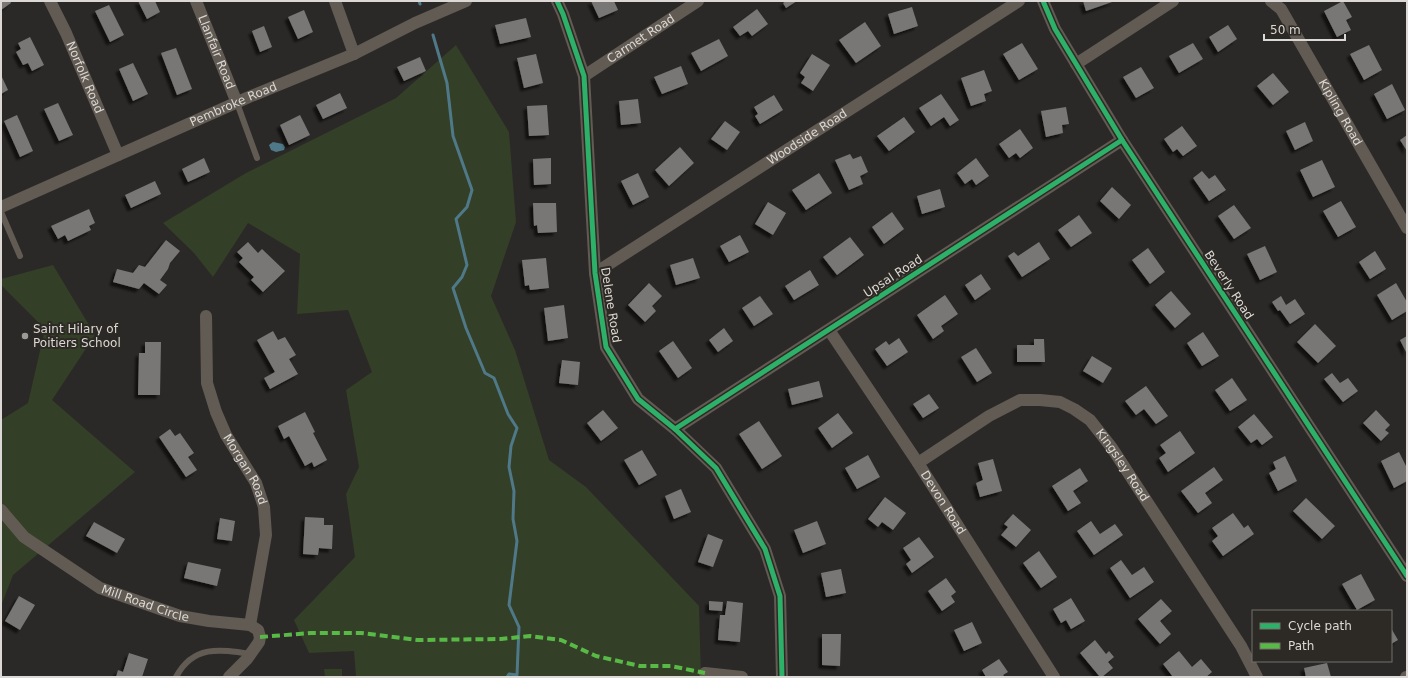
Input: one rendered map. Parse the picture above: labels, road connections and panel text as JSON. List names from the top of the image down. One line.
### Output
{"streets":{"street":["Carmet Road","Llanfair Road","Norfolk Road","Pembroke Road","Kipling Road","Woodside Road","Upsal Road","Beverly Road","Delene Road","Kingsley Road","Morgan Road","Devon Road","Mill Road Circle"]},"crossings":[["Carmet Road","Delene Road"],["Llanfair Road","Pembroke Road"],["Norfolk Road","Pembroke Road"],["Woodside Road","Delene Road"],["Upsal Road","Beverly Road"],["Upsal Road","Delene Road"],["Upsal Road","Devon Road"],["Kingsley Road","Devon Road"],["Morgan Road","Mill Road Circle"]],"places":["Saint Hilary of Poitiers School"],"legend":["Cycle path","Path"],"scale_bar":"50 m"}
